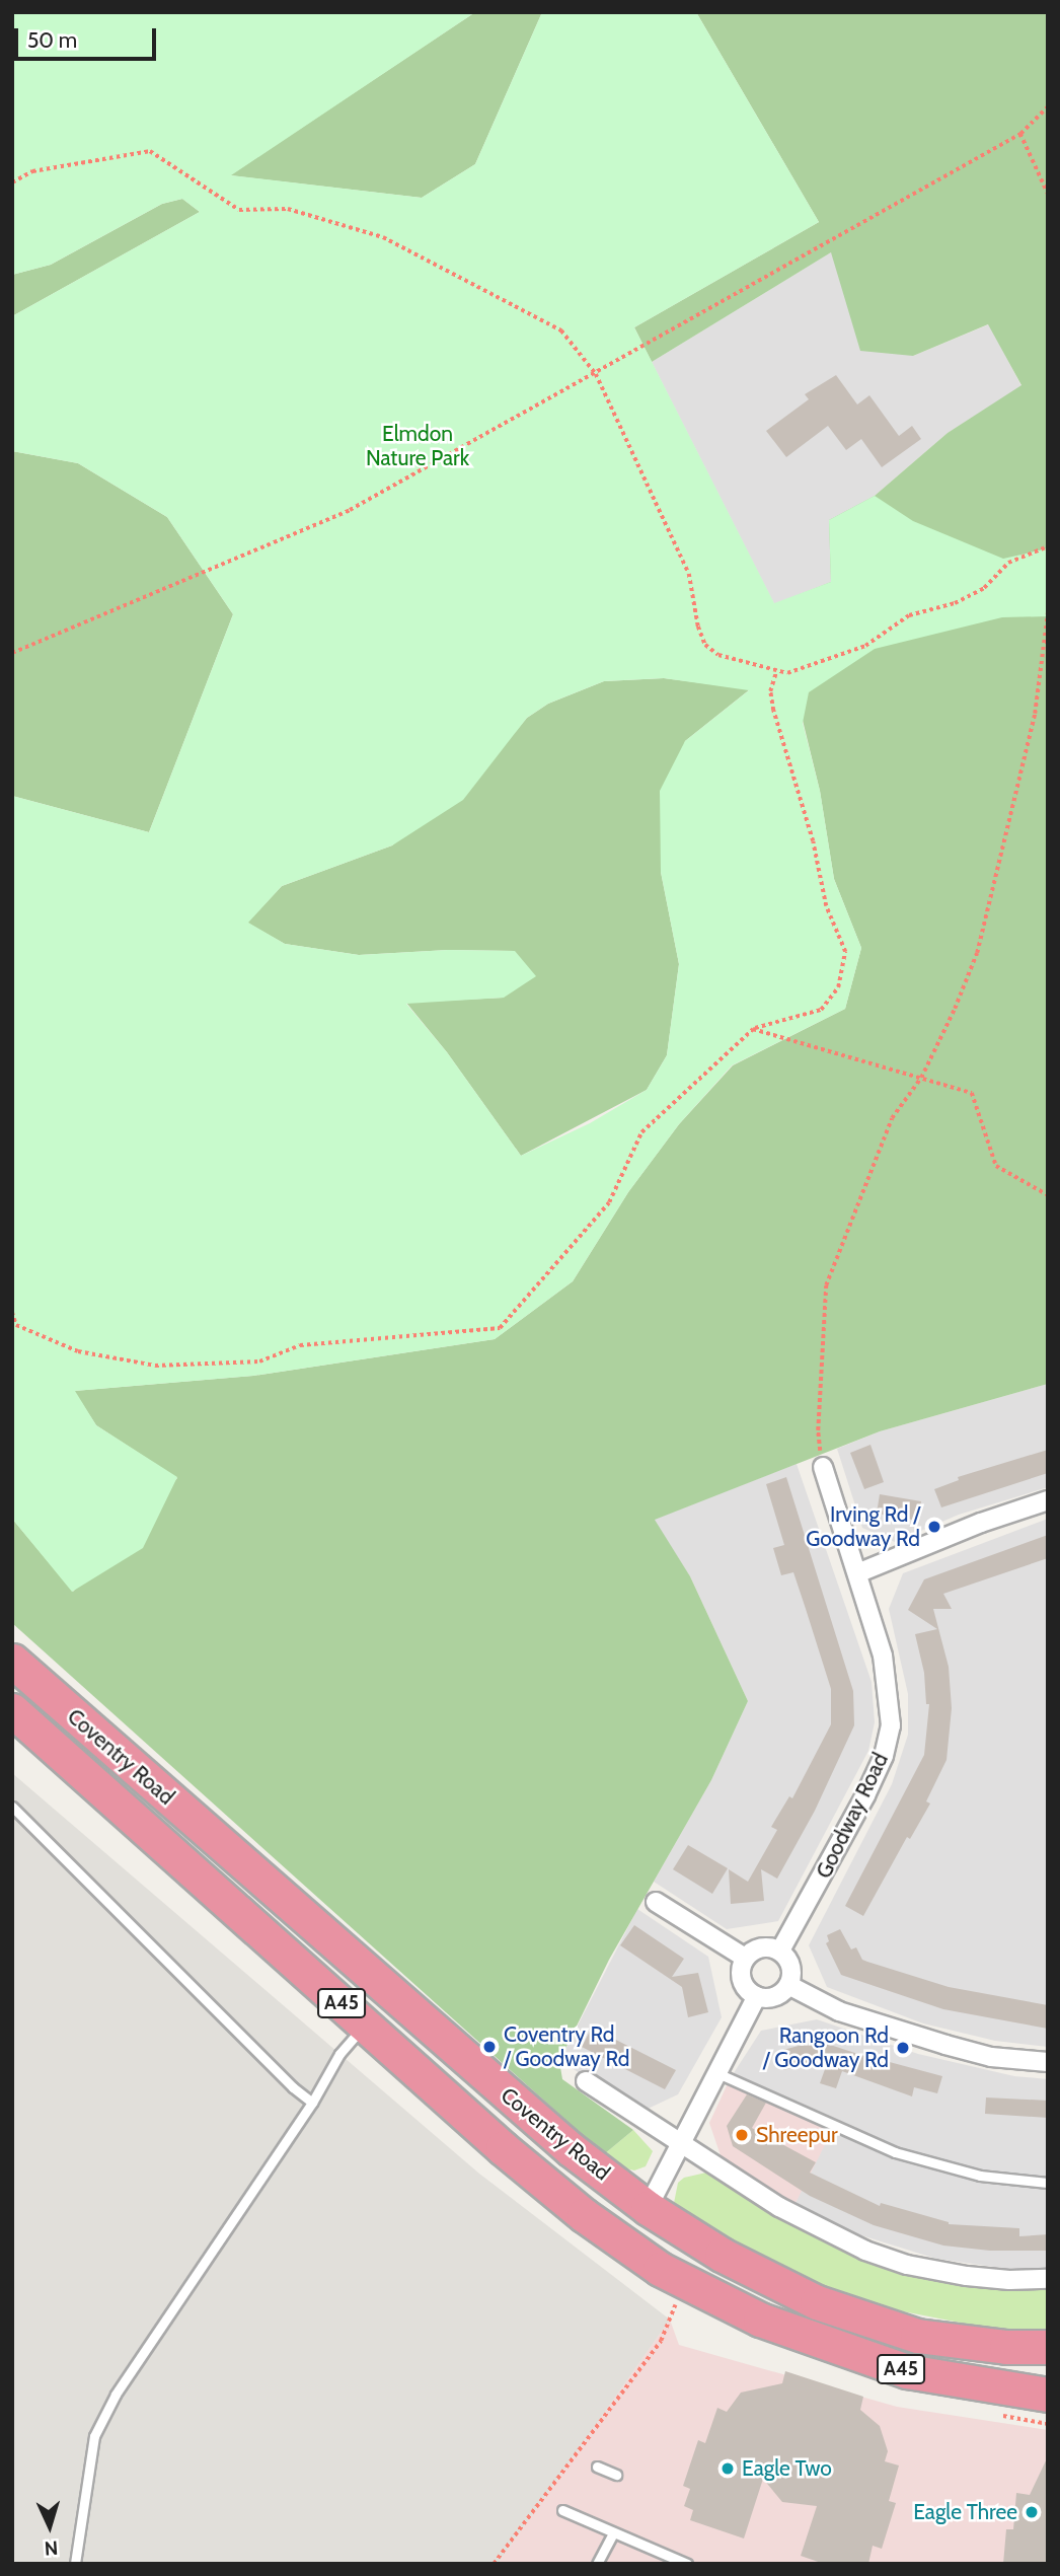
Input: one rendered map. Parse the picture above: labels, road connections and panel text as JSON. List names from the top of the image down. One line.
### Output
{"streets":{"highway":["Coventry Road","A45"],"street":["Goodway Road"]},"parks":["Elmdon Nature Park"],"places":["Irving Rd / Goodway Rd","Coventry Rd / Goodway Rd","Rangoon Rd / Goodway Rd","Shreepur","Eagle Two","Eagle Three"],"scale_bar":"50 m","north":"bottom"}
